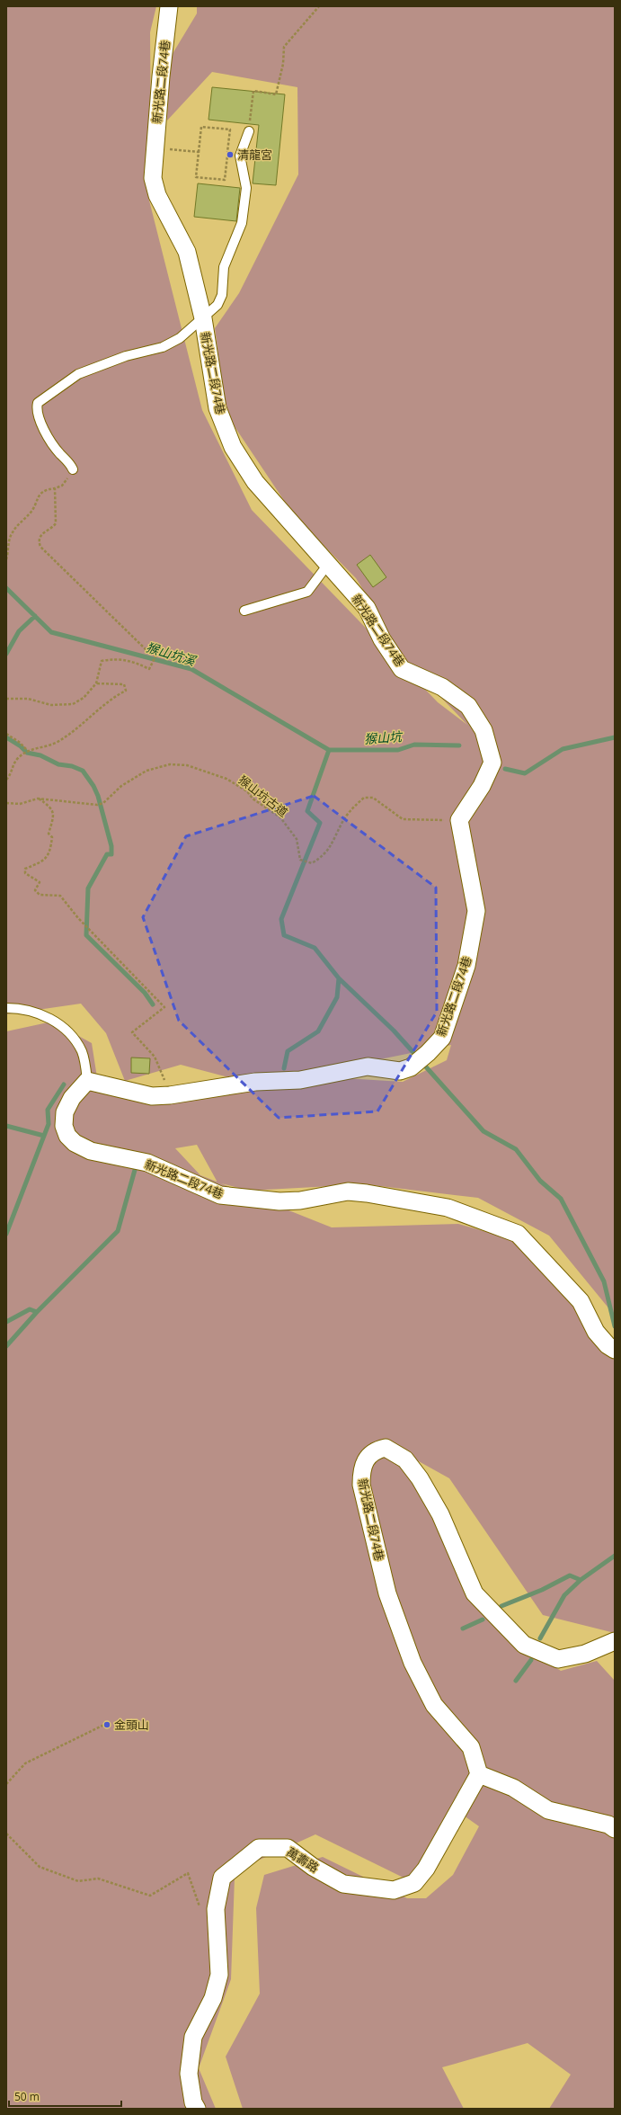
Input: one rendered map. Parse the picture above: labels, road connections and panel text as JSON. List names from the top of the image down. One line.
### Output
{"streets":{"street":["新光路二段74巷","萬壽路"],"path":["猴山坑古道"]},"crossings":[["新光路二段74巷","猴山坑古道"],["新光路二段74巷","萬壽路"]],"water":["猴山坑溪","猴山坑"],"places":["清龍宮","金頭山"],"scale_bar":"50 m"}
